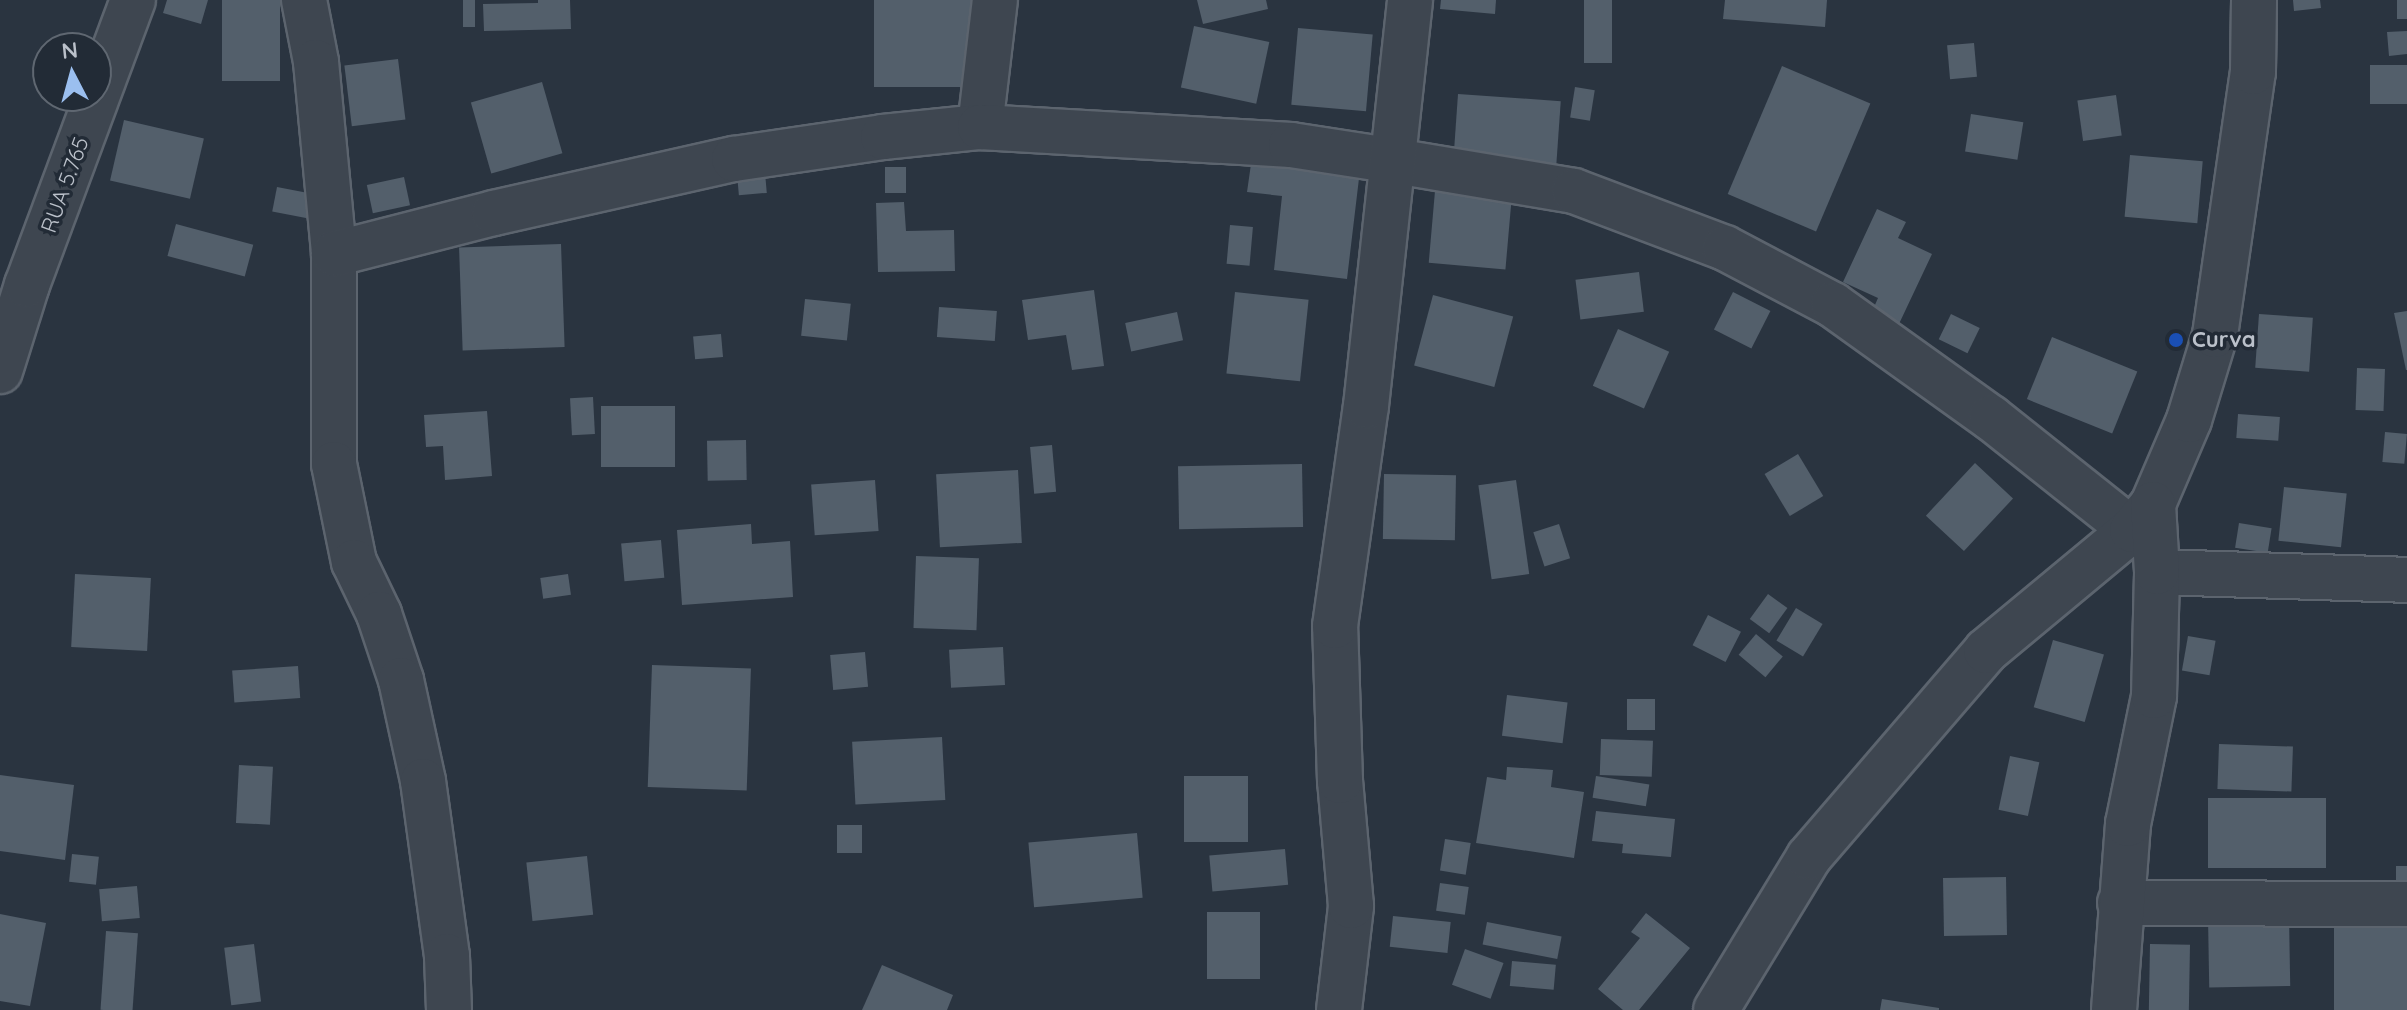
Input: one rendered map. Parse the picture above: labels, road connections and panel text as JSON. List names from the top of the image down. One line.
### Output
{"streets":{"street":["RUA 5.765"]},"places":["Curva"],"north":"top"}
